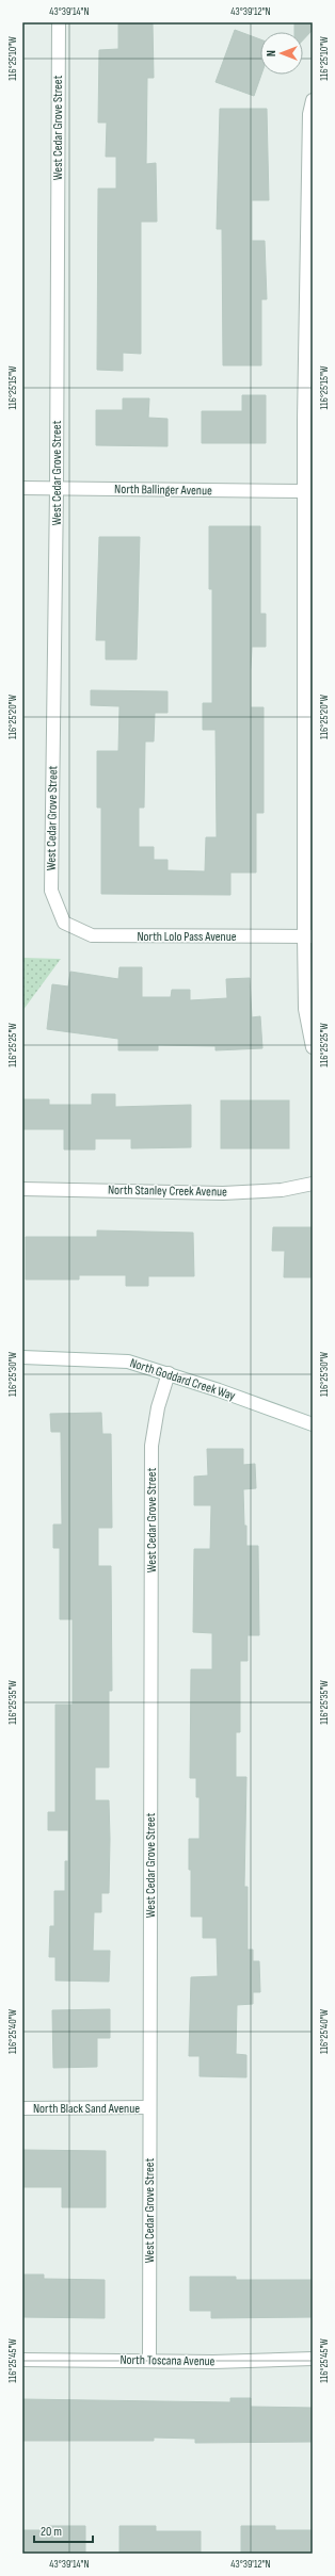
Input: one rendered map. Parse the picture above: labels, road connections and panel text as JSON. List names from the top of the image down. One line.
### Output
{"streets":{"street":["West Cedar Grove Street","North Ballinger Avenue","North Lolo Pass Avenue","North Stanley Creek Avenue","North Goddard Creek Way","North Black Sand Avenue","North Toscana Avenue"]},"crossings":[["West Cedar Grove Street","North Ballinger Avenue"],["West Cedar Grove Street","North Lolo Pass Avenue"],["West Cedar Grove Street","North Goddard Creek Way"],["West Cedar Grove Street","North Black Sand Avenue"],["West Cedar Grove Street","North Toscana Avenue"]],"scale_bar":"20 m","north":"left","coordinates":["43°39'14\"N","43°39'12\"N","116°25'10\"W","116°25'15\"W","116°25'20\"W","116°25'25\"W","116°25'30\"W","116°25'35\"W","116°25'40\"W","116°25'45\"W"]}
